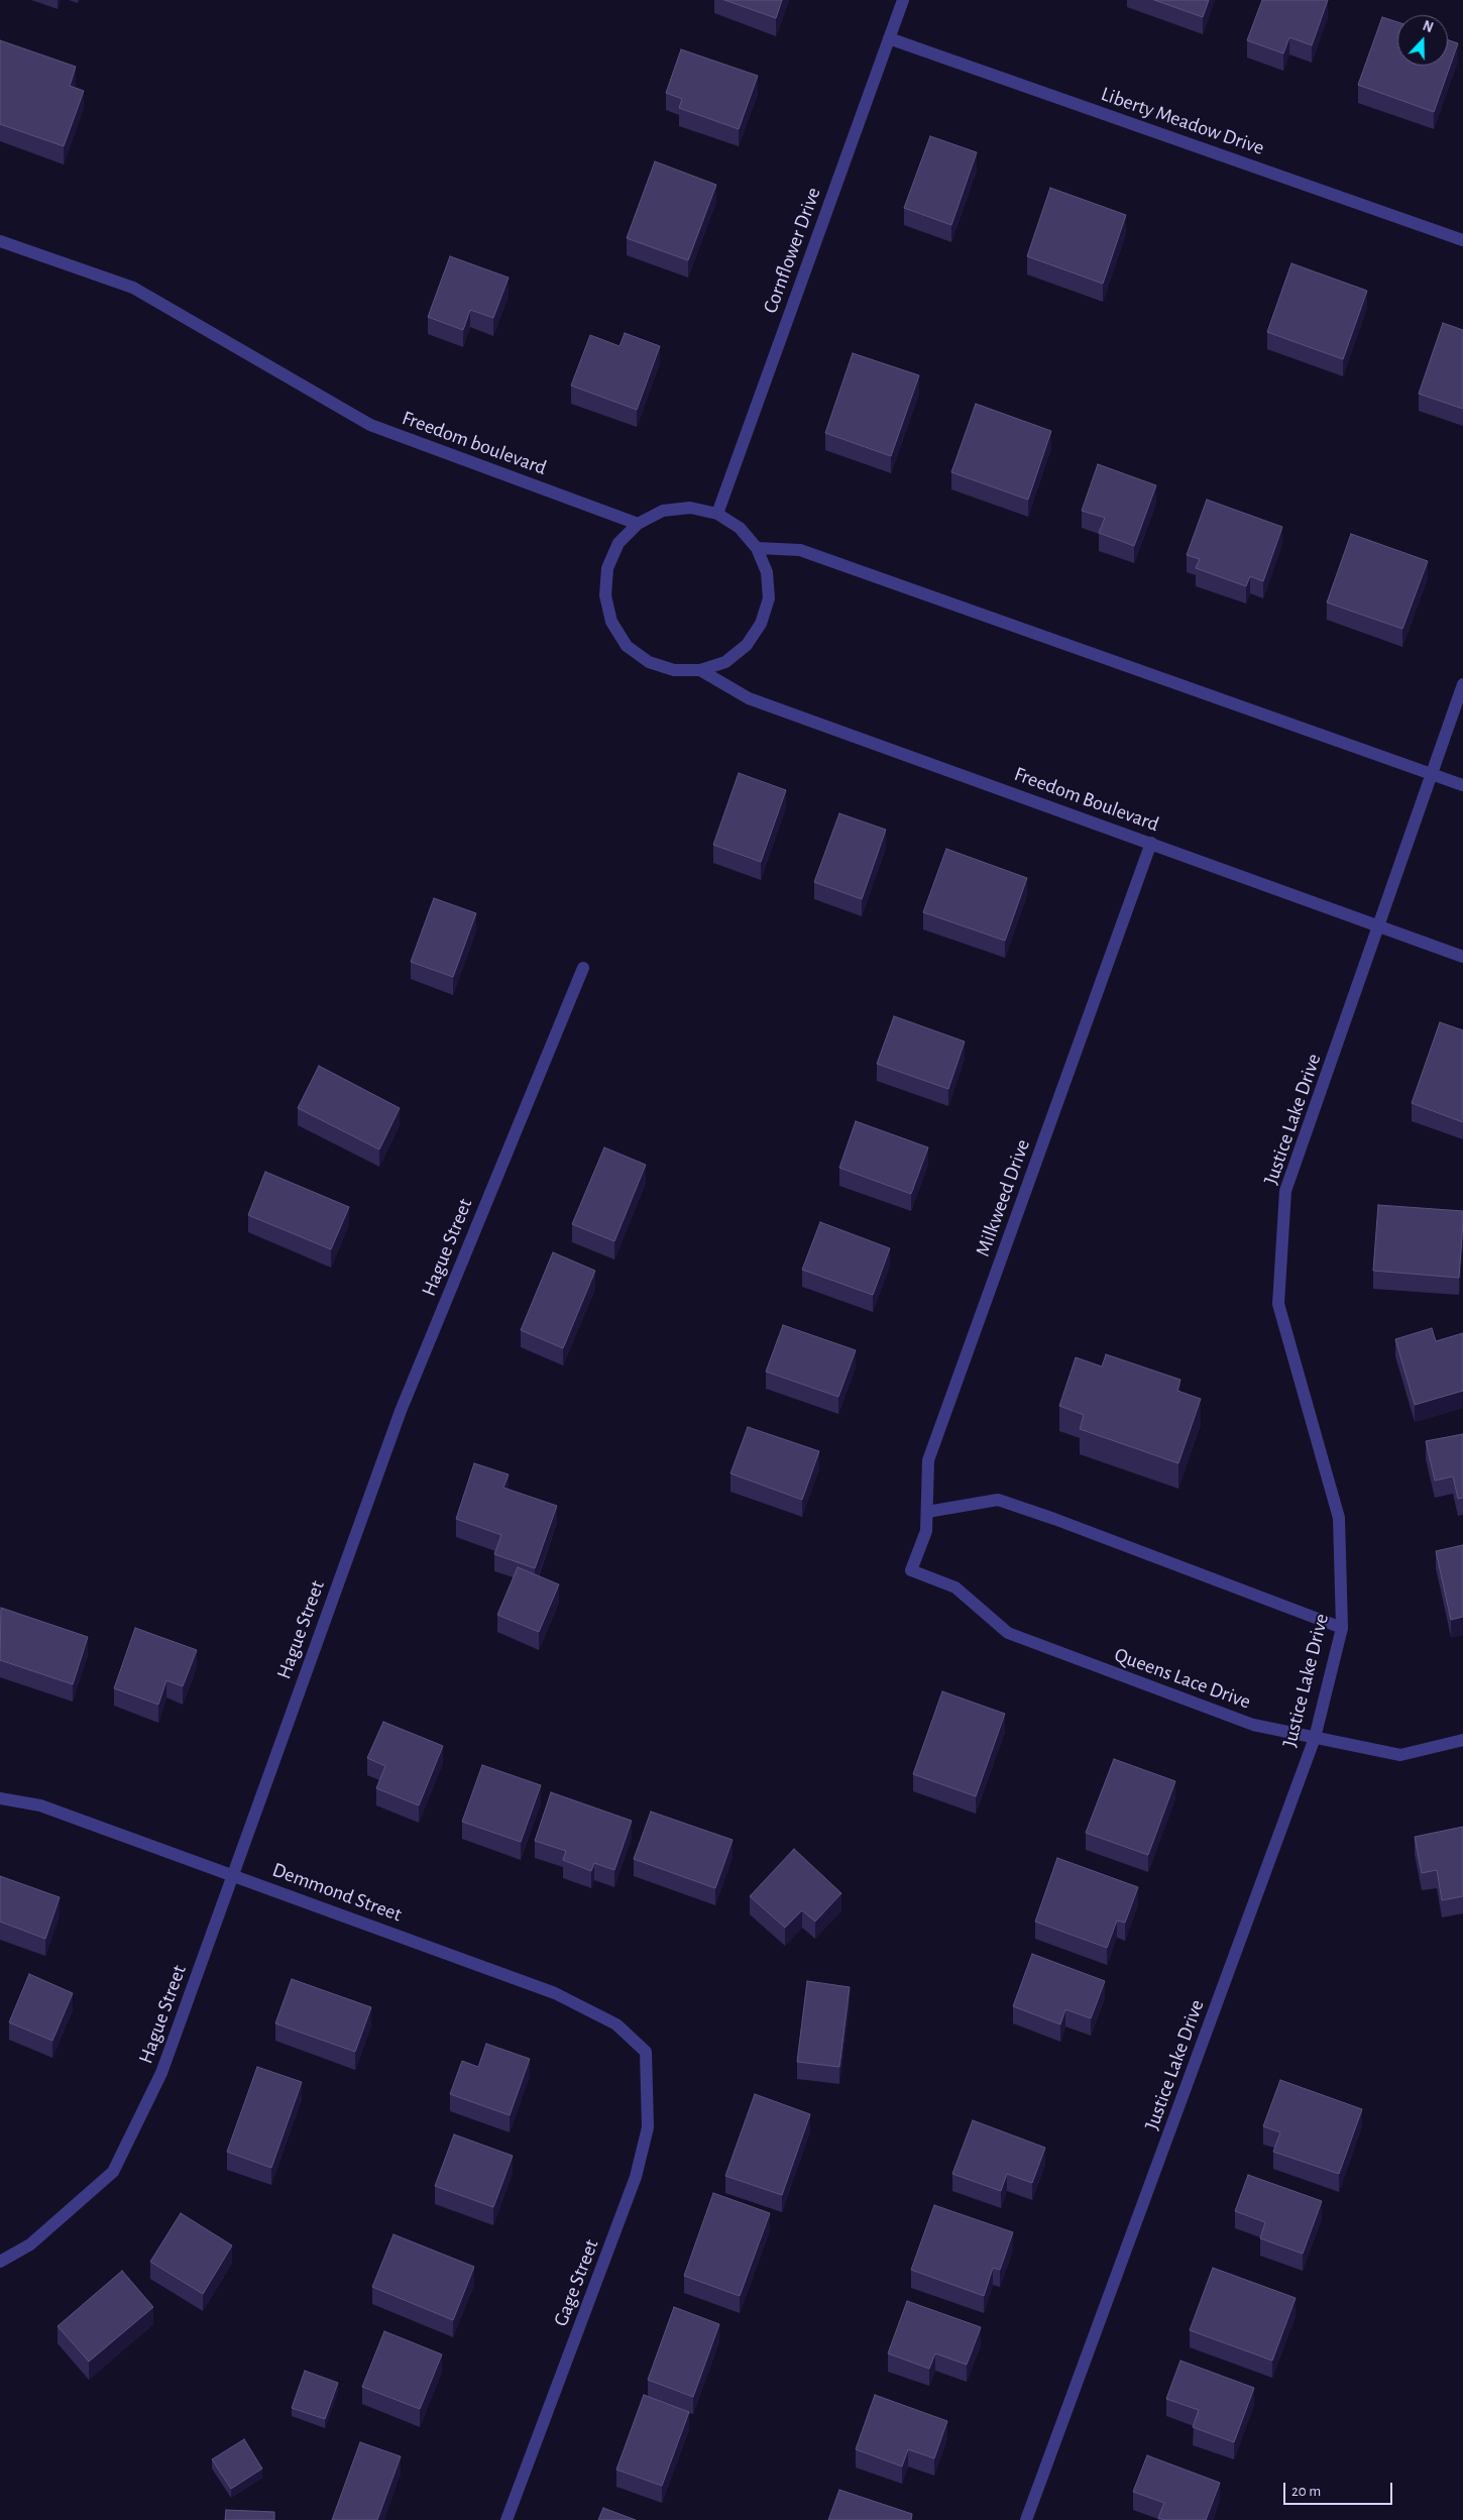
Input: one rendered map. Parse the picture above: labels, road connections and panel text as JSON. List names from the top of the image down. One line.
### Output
{"streets":{"street":["Liberty Meadow Drive","Cornflower Drive","Freedom boulevard","Freedom Boulevard","Justice Lake Drive","Milkweed Drive","Hague Street","Queens Lace Drive","Demmond Street","Gage Street"]},"crossings":[["Liberty Meadow Drive","Cornflower Drive"],["Cornflower Drive","Freedom boulevard"],["Cornflower Drive","Freedom Boulevard"],["Freedom boulevard","Freedom Boulevard"],["Freedom Boulevard","Justice Lake Drive"],["Freedom Boulevard","Milkweed Drive"],["Justice Lake Drive","Queens Lace Drive"],["Milkweed Drive","Queens Lace Drive"],["Hague Street","Demmond Street"],["Demmond Street","Gage Street"]],"scale_bar":"20 m","north":"top"}
